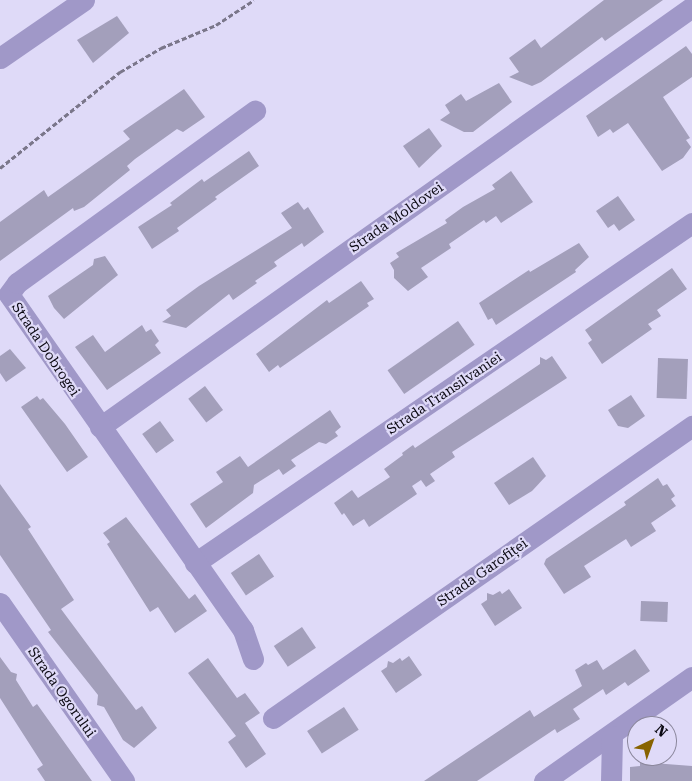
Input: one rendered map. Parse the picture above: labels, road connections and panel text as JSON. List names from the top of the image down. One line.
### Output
{"streets":{"street":["Strada Moldovei","Strada Dobrogei","Strada Transilvaniei","Strada Garofiței","Strada Ogorului"]},"crossings":[["Strada Moldovei","Strada Dobrogei"],["Strada Dobrogei","Strada Transilvaniei"]],"north":"top right"}
